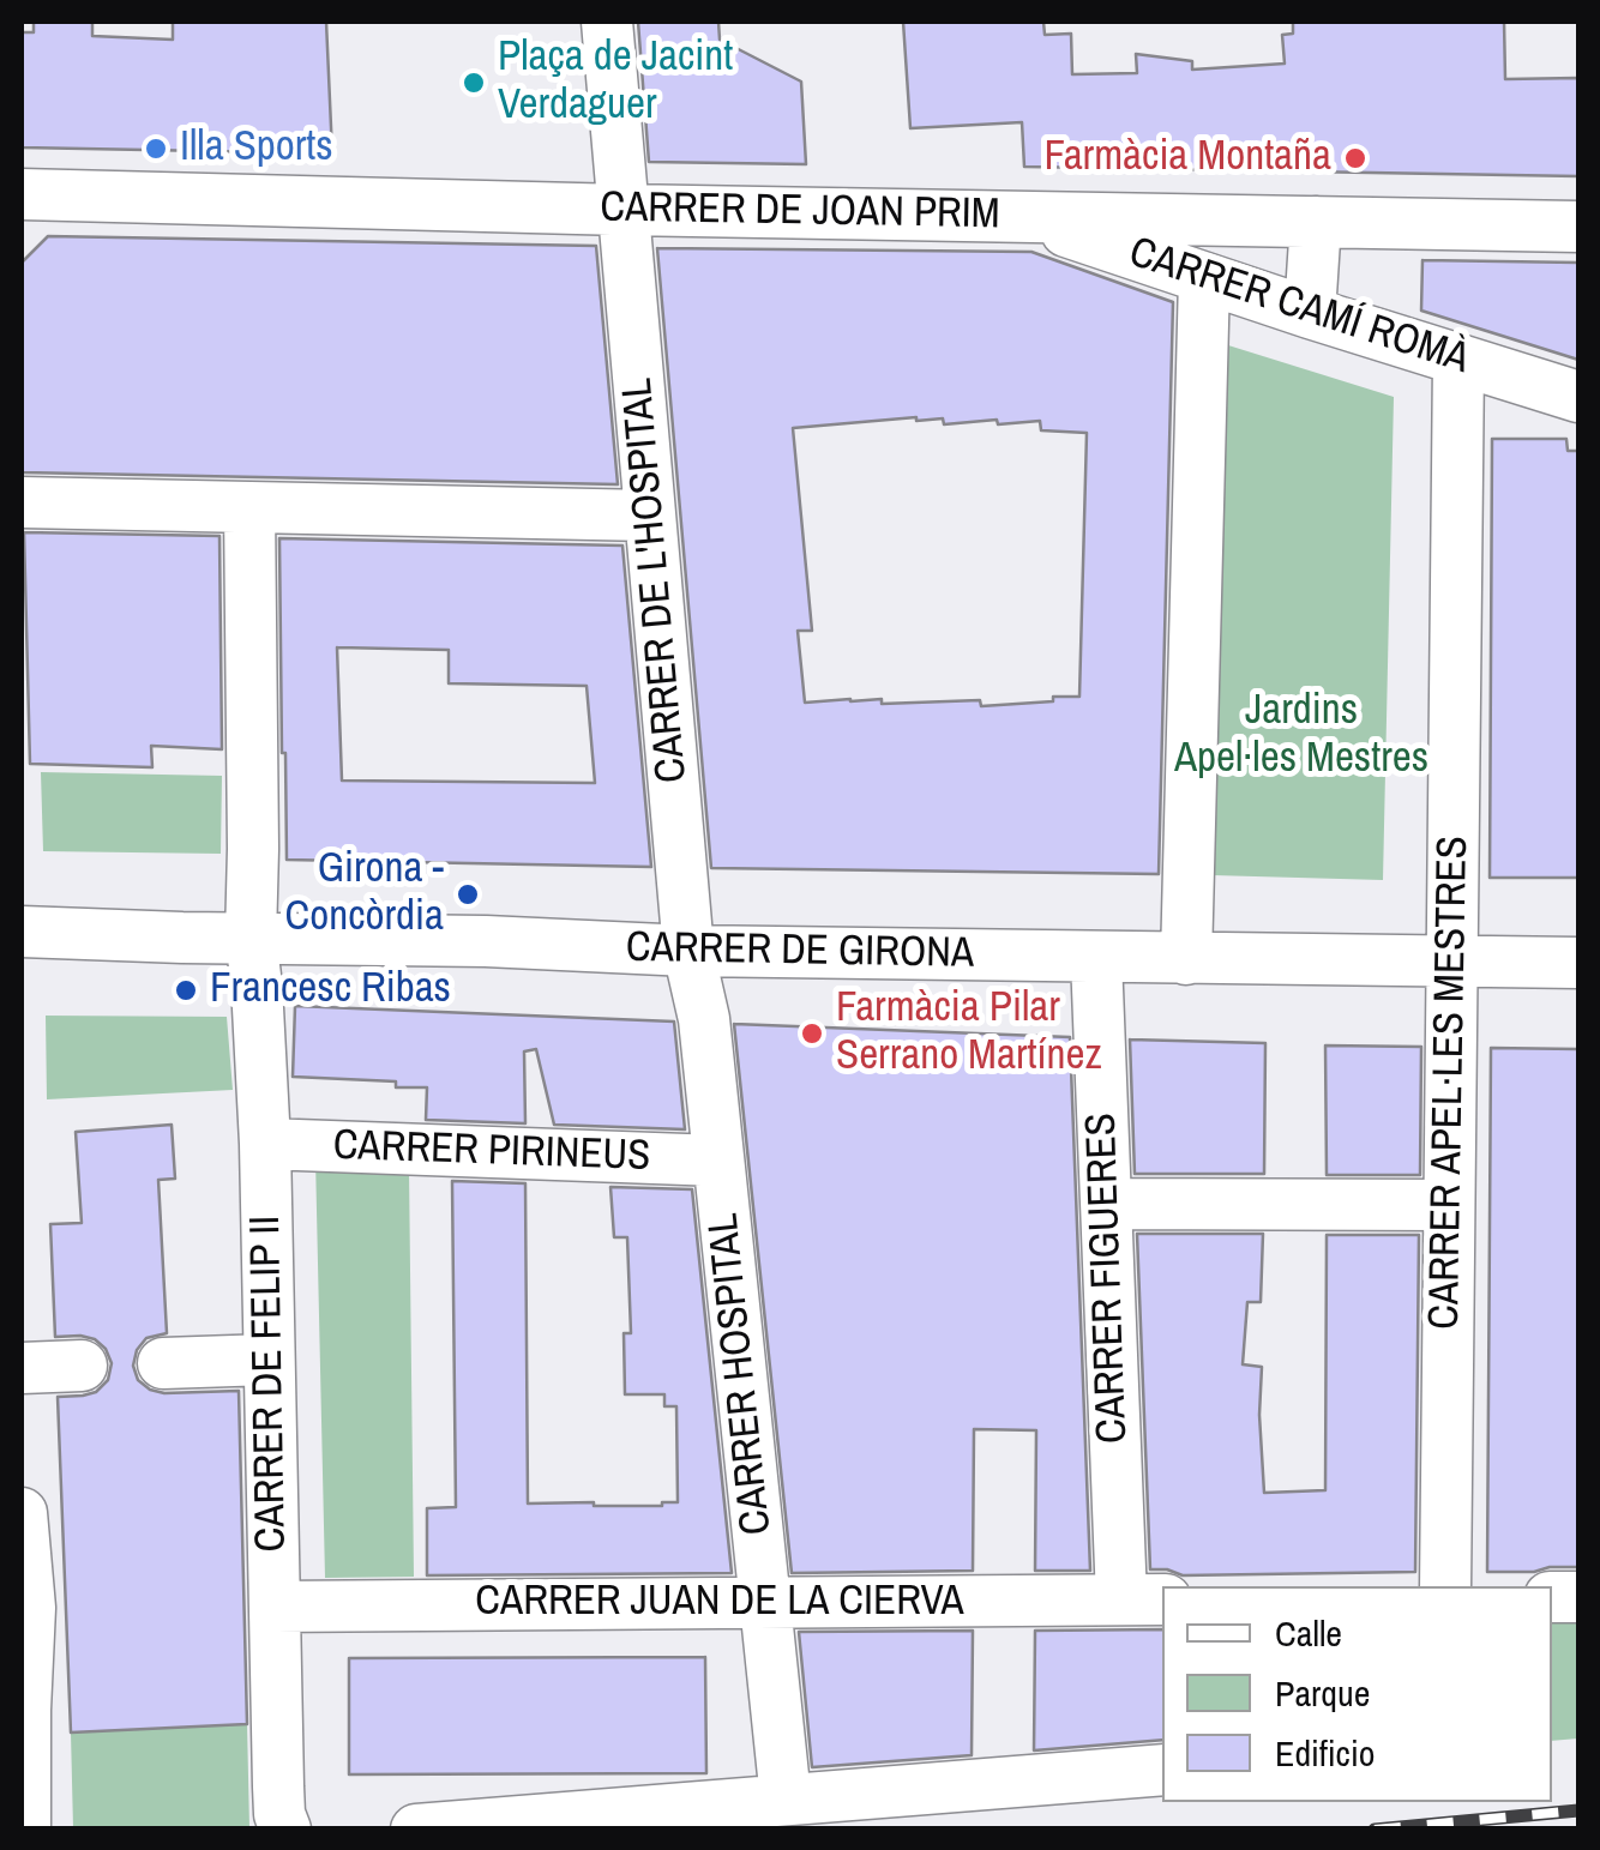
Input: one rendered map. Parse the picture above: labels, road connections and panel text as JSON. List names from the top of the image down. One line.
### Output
{"streets":{"street":["CARRER DE JOAN PRIM","CARRER CAMÍ ROMÀ","CARRER DE L'HOSPITAL","CARRER DE GIRONA","CARRER APEL·LES MESTRES","CARRER PIRINEUS","CARRER FIGUERES","CARRER HOSPITAL","CARRER DE FELIP II","CARRER JUAN DE LA CIERVA"]},"crossings":[["CARRER DE JOAN PRIM","CARRER CAMÍ ROMÀ"],["CARRER DE JOAN PRIM","CARRER DE L'HOSPITAL"],["CARRER CAMÍ ROMÀ","CARRER APEL·LES MESTRES"],["CARRER DE L'HOSPITAL","CARRER DE GIRONA"],["CARRER DE L'HOSPITAL","CARRER HOSPITAL"],["CARRER DE GIRONA","CARRER APEL·LES MESTRES"],["CARRER DE GIRONA","CARRER FIGUERES"],["CARRER DE GIRONA","CARRER HOSPITAL"],["CARRER DE GIRONA","CARRER DE FELIP II"],["CARRER PIRINEUS","CARRER HOSPITAL"],["CARRER PIRINEUS","CARRER DE FELIP II"],["CARRER FIGUERES","CARRER JUAN DE LA CIERVA"],["CARRER HOSPITAL","CARRER JUAN DE LA CIERVA"],["CARRER DE FELIP II","CARRER JUAN DE LA CIERVA"]],"parks":["Jardins Apel·les Mestres"],"places":["Plaça de Jacint Verdaguer","Illa Sports","Farmàcia Montaña","Girona - Concòrdia","Francesc Ribas","Farmàcia Pilar Serrano Martínez"],"legend":["Calle","Parque","Edificio"]}
